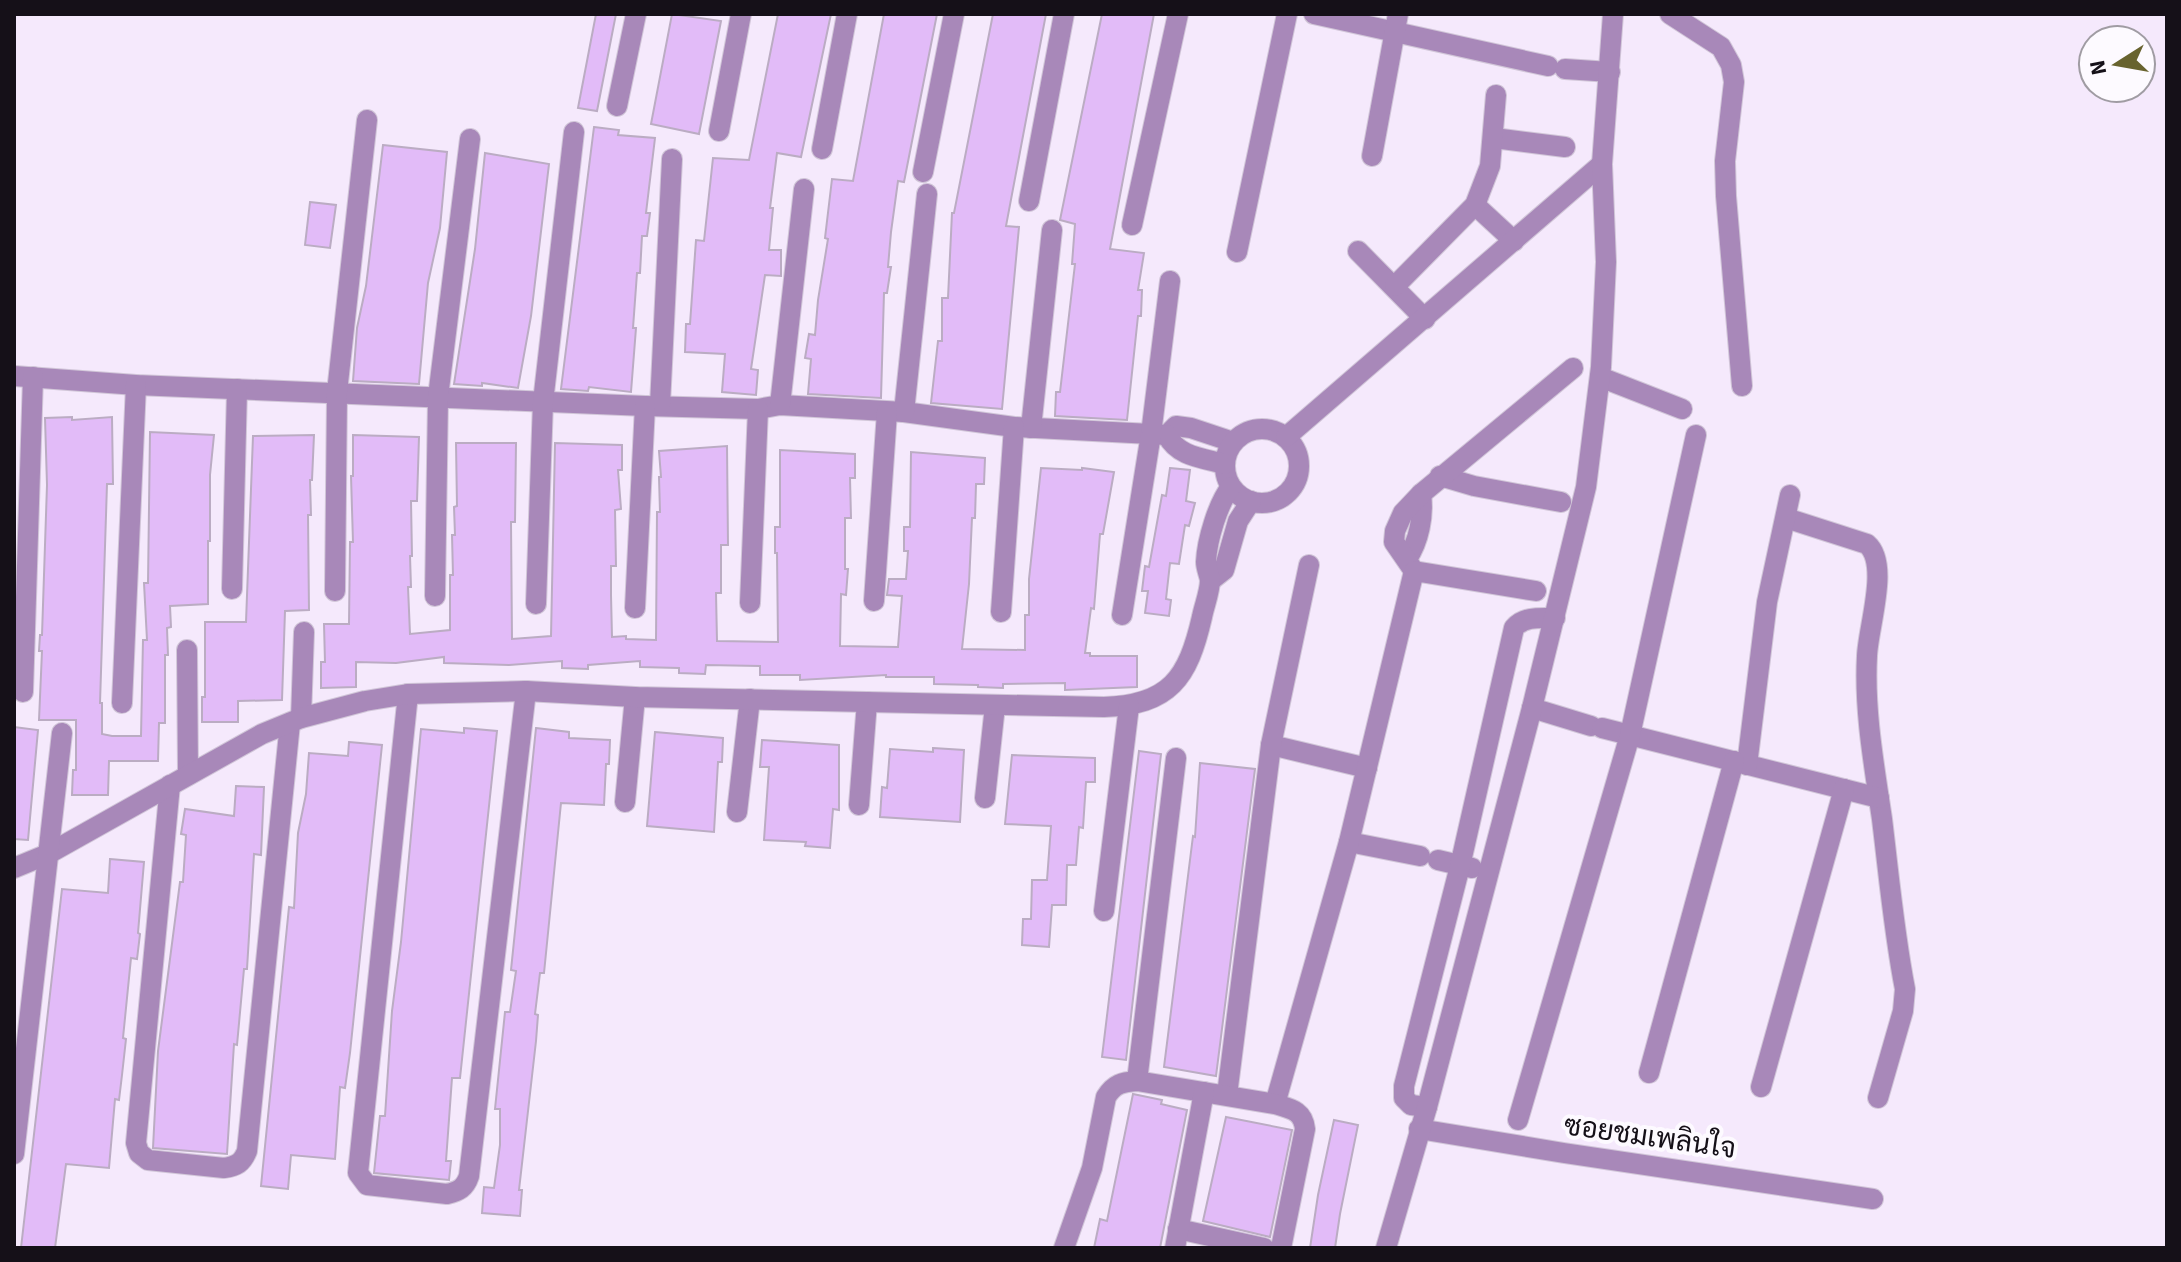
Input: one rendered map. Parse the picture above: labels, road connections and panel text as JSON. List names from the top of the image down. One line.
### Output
{"streets":{"street":["ซอยชมเพลินใจ"]},"north":"left"}
